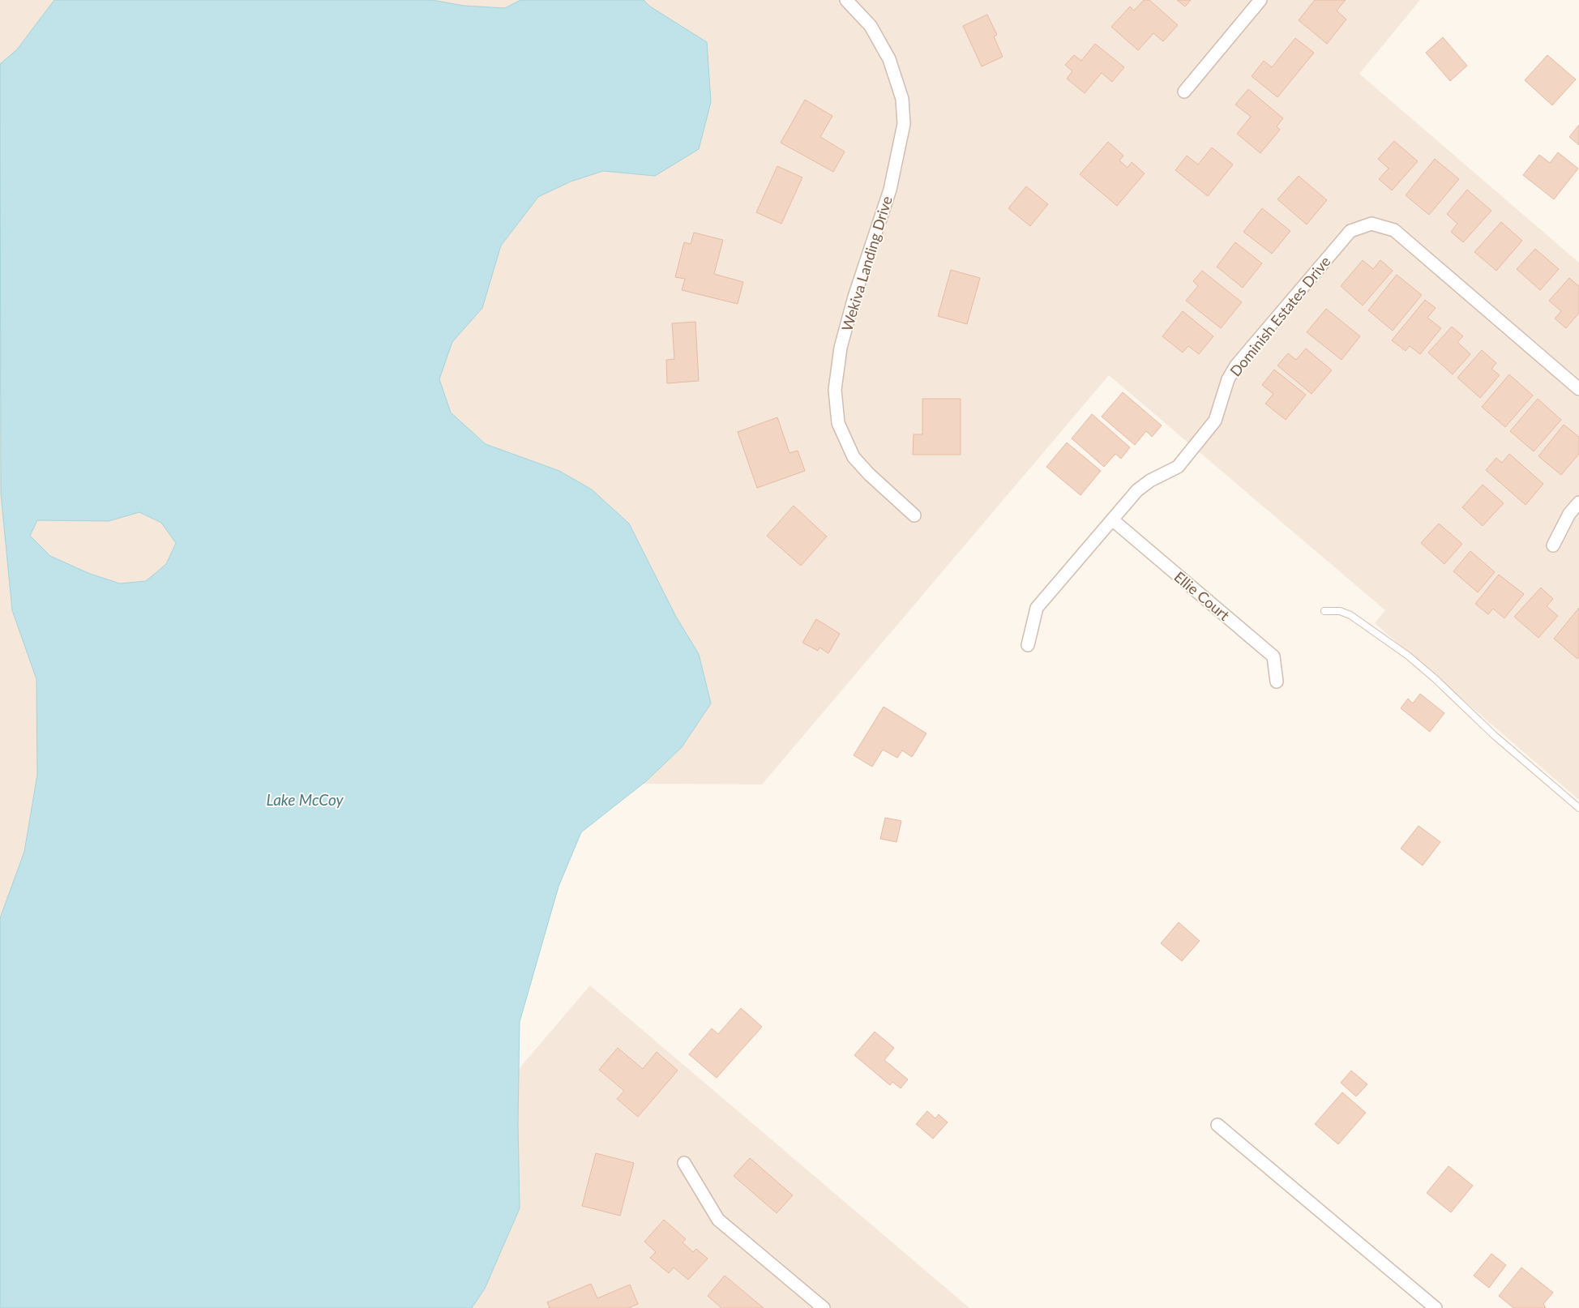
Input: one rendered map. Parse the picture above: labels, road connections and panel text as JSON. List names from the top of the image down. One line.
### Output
{"streets":{"street":["Wekiva Landing Drive","Dominish Estates Drive","Ellie Court"]},"crossings":[["Dominish Estates Drive","Ellie Court"]],"water":["Lake McCoy"]}
